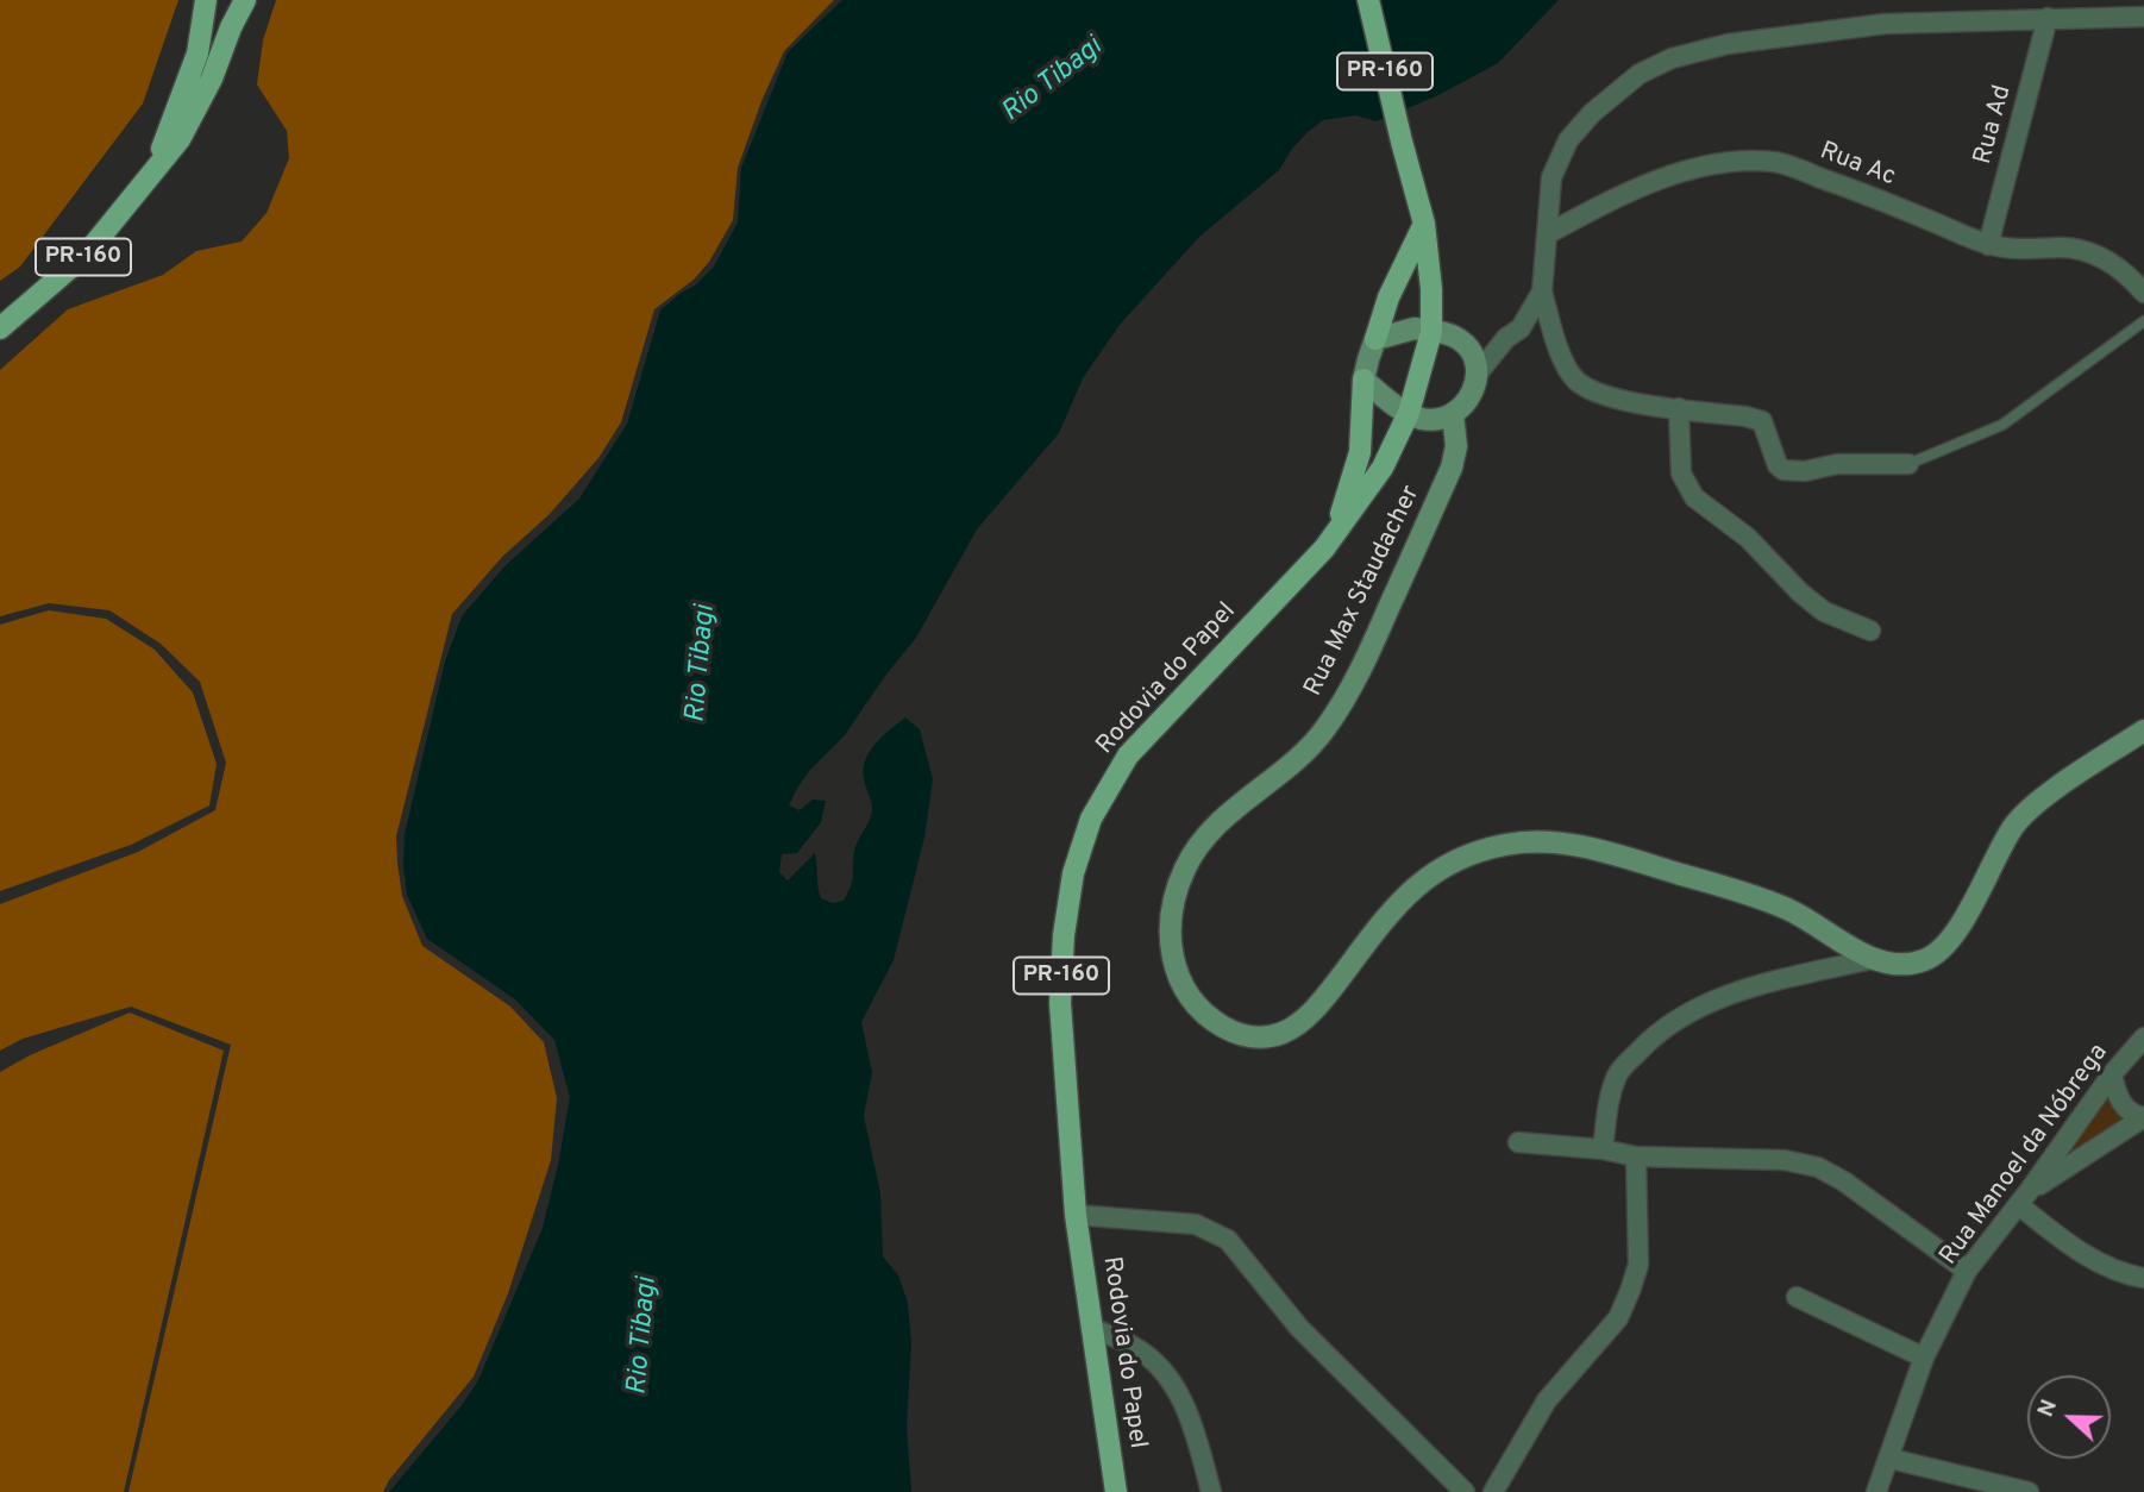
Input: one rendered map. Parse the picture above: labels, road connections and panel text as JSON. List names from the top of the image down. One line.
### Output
{"streets":{"main road":["PR-160","Rua Max Staudacher","Rodovia do Papel"],"street":["Rua Ad","Rua Ac","Rua Manoel da Nóbrega"]},"crossings":[["Rua Ad","Rua Ac"]],"water":["Rio Tibagi"],"north":"left"}
